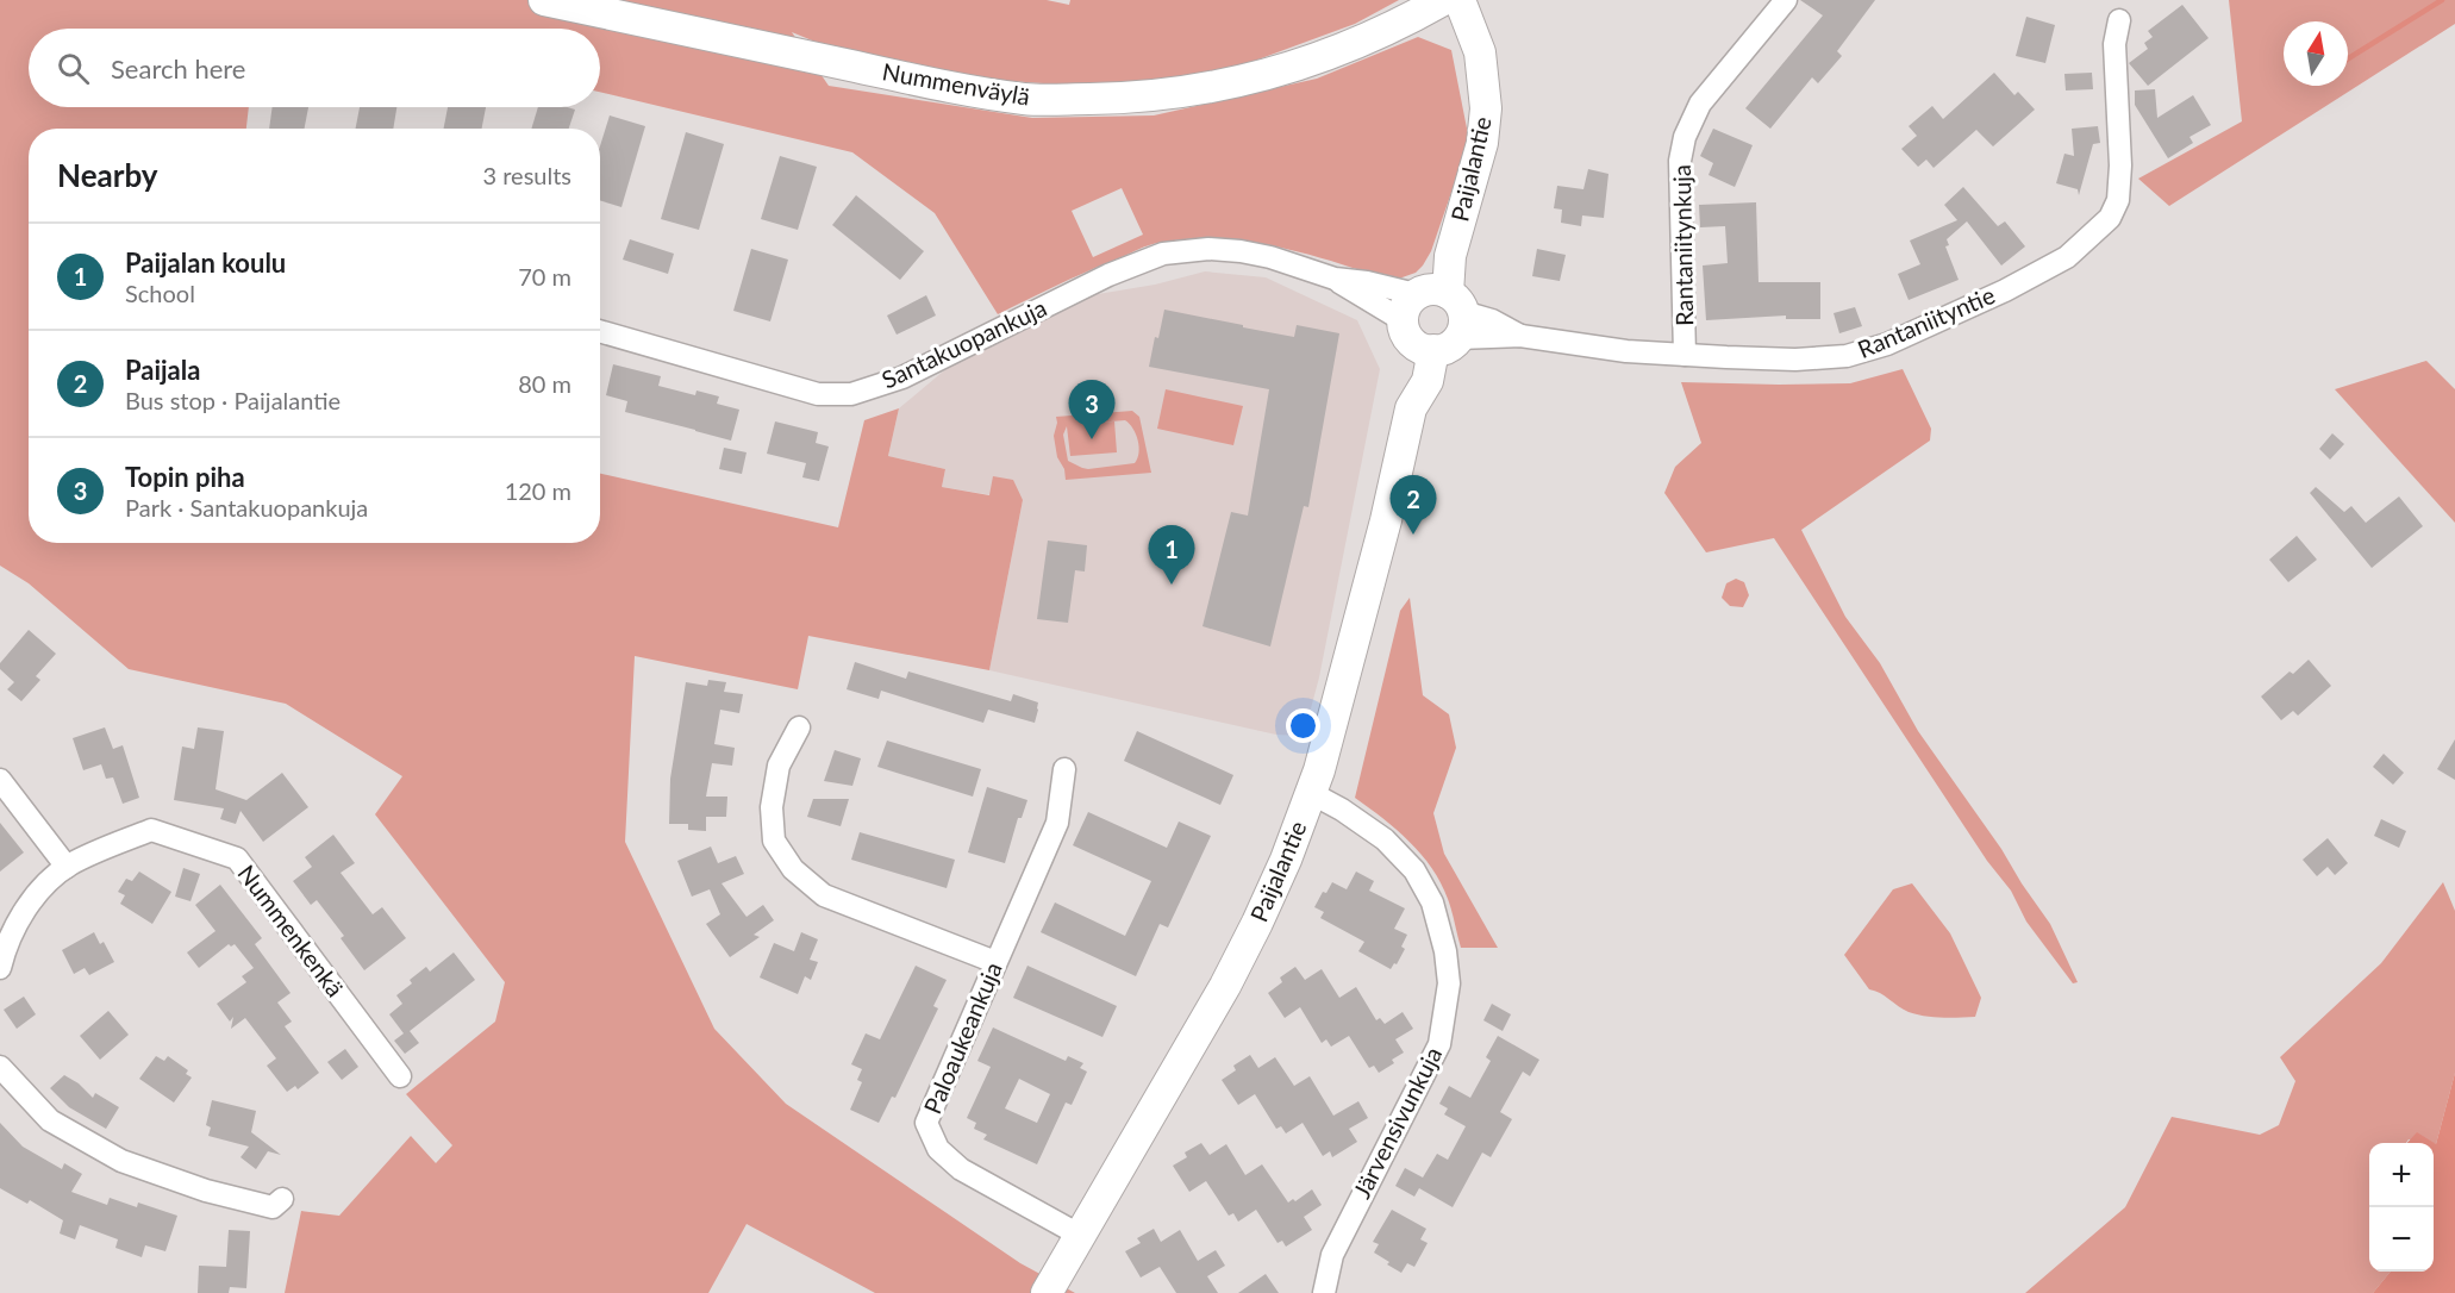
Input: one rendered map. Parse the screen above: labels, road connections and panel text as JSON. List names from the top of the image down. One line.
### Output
{"streets":{"street":["Nummenväylä","Paijalantie","Rantaniitynkuja","Rantaniityntie","Santakuopankuja","Nummenkenkä","Paloaukeankuja","Järvensivunkuja"]},"crossings":[["Paijalantie","Rantaniityntie"],["Paijalantie","Santakuopankuja"],["Paijalantie","Paloaukeankuja"],["Paijalantie","Järvensivunkuja"],["Rantaniitynkuja","Rantaniityntie"],["Rantaniityntie","Santakuopankuja"]],"north":"top","page":{"search":"Search here","heading":["Nearby","3 results"],"list":[{"mark":"1","name":"Paijalan koulu","note":"School","value":"70 m"},{"mark":"2","name":"Paijala","note":"Bus stop · Paijalantie","value":"80 m"},{"mark":"3","name":"Topin piha","note":"Park · Santakuopankuja","value":"120 m"}],"pins":["3","2","1"],"map_buttons":["+","−"]}}
